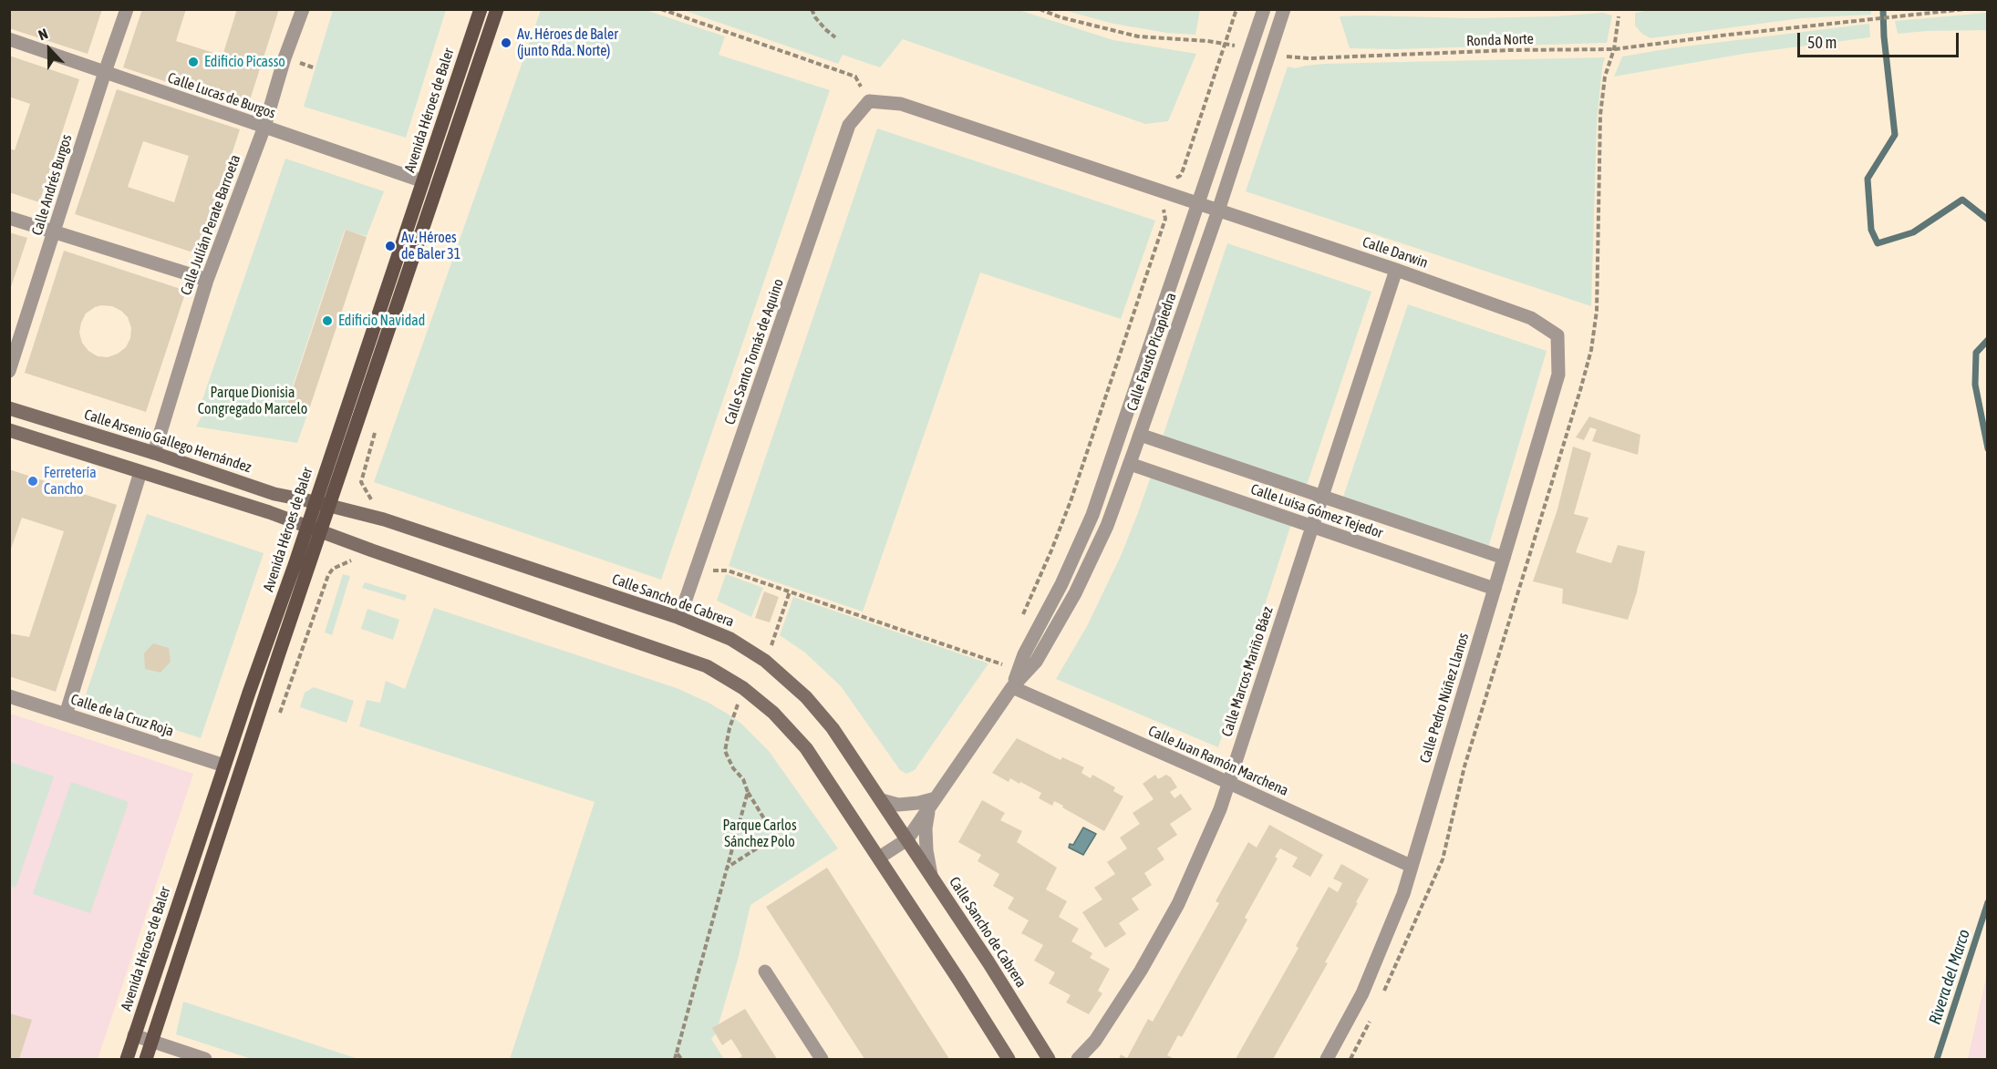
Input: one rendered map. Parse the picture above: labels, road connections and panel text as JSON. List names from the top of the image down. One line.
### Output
{"streets":{"main road":["Avenida Héroes de Baler","Calle Arsenio Gallego Hernández","Calle Sancho de Cabrera"],"street":["Calle Lucas de Burgos","Calle Andrés Burgos","Calle Julián Perate Barroeta","Calle Darwin","Calle Santo Tomás de Aquino","Calle Fausto Picapiedra","Calle Luisa Gómez Tejedor","Calle Marcos Mariño Báez","Calle Pedro Núñez Llanos","Calle de la Cruz Roja","Calle Juan Ramón Marchena"],"path":["Ronda Norte"]},"crossings":[["Ronda Norte","Calle Fausto Picapiedra"],["Calle Lucas de Burgos","Avenida Héroes de Baler"],["Calle Lucas de Burgos","Calle Andrés Burgos"],["Calle Lucas de Burgos","Calle Julián Perate Barroeta"],["Avenida Héroes de Baler","Calle Arsenio Gallego Hernández"],["Avenida Héroes de Baler","Calle Sancho de Cabrera"],["Avenida Héroes de Baler","Calle de la Cruz Roja"],["Calle Julián Perate Barroeta","Calle Arsenio Gallego Hernández"],["Calle Darwin","Calle Fausto Picapiedra"],["Calle Darwin","Calle Marcos Mariño Báez"],["Calle Darwin","Calle Pedro Núñez Llanos"],["Calle Santo Tomás de Aquino","Calle Sancho de Cabrera"],["Calle Fausto Picapiedra","Calle Luisa Gómez Tejedor"],["Calle Fausto Picapiedra","Calle Sancho de Cabrera"],["Calle Fausto Picapiedra","Calle Juan Ramón Marchena"],["Calle Arsenio Gallego Hernández","Calle Sancho de Cabrera"],["Calle Luisa Gómez Tejedor","Calle Marcos Mariño Báez"],["Calle Luisa Gómez Tejedor","Calle Pedro Núñez Llanos"],["Calle Marcos Mariño Báez","Calle Juan Ramón Marchena"],["Calle Pedro Núñez Llanos","Calle Juan Ramón Marchena"]],"water":["Rivera del Marco"],"parks":["Parque Dionisia Congregado Marcelo","Parque Carlos Sánchez Polo"],"places":["Av. Héroes de Baler (junto Rda. Norte)","Edificio Picasso","Av. Héroes de Baler 31","Edificio Navidad","Ferretería Cancho"],"scale_bar":"50 m","north":"top"}
